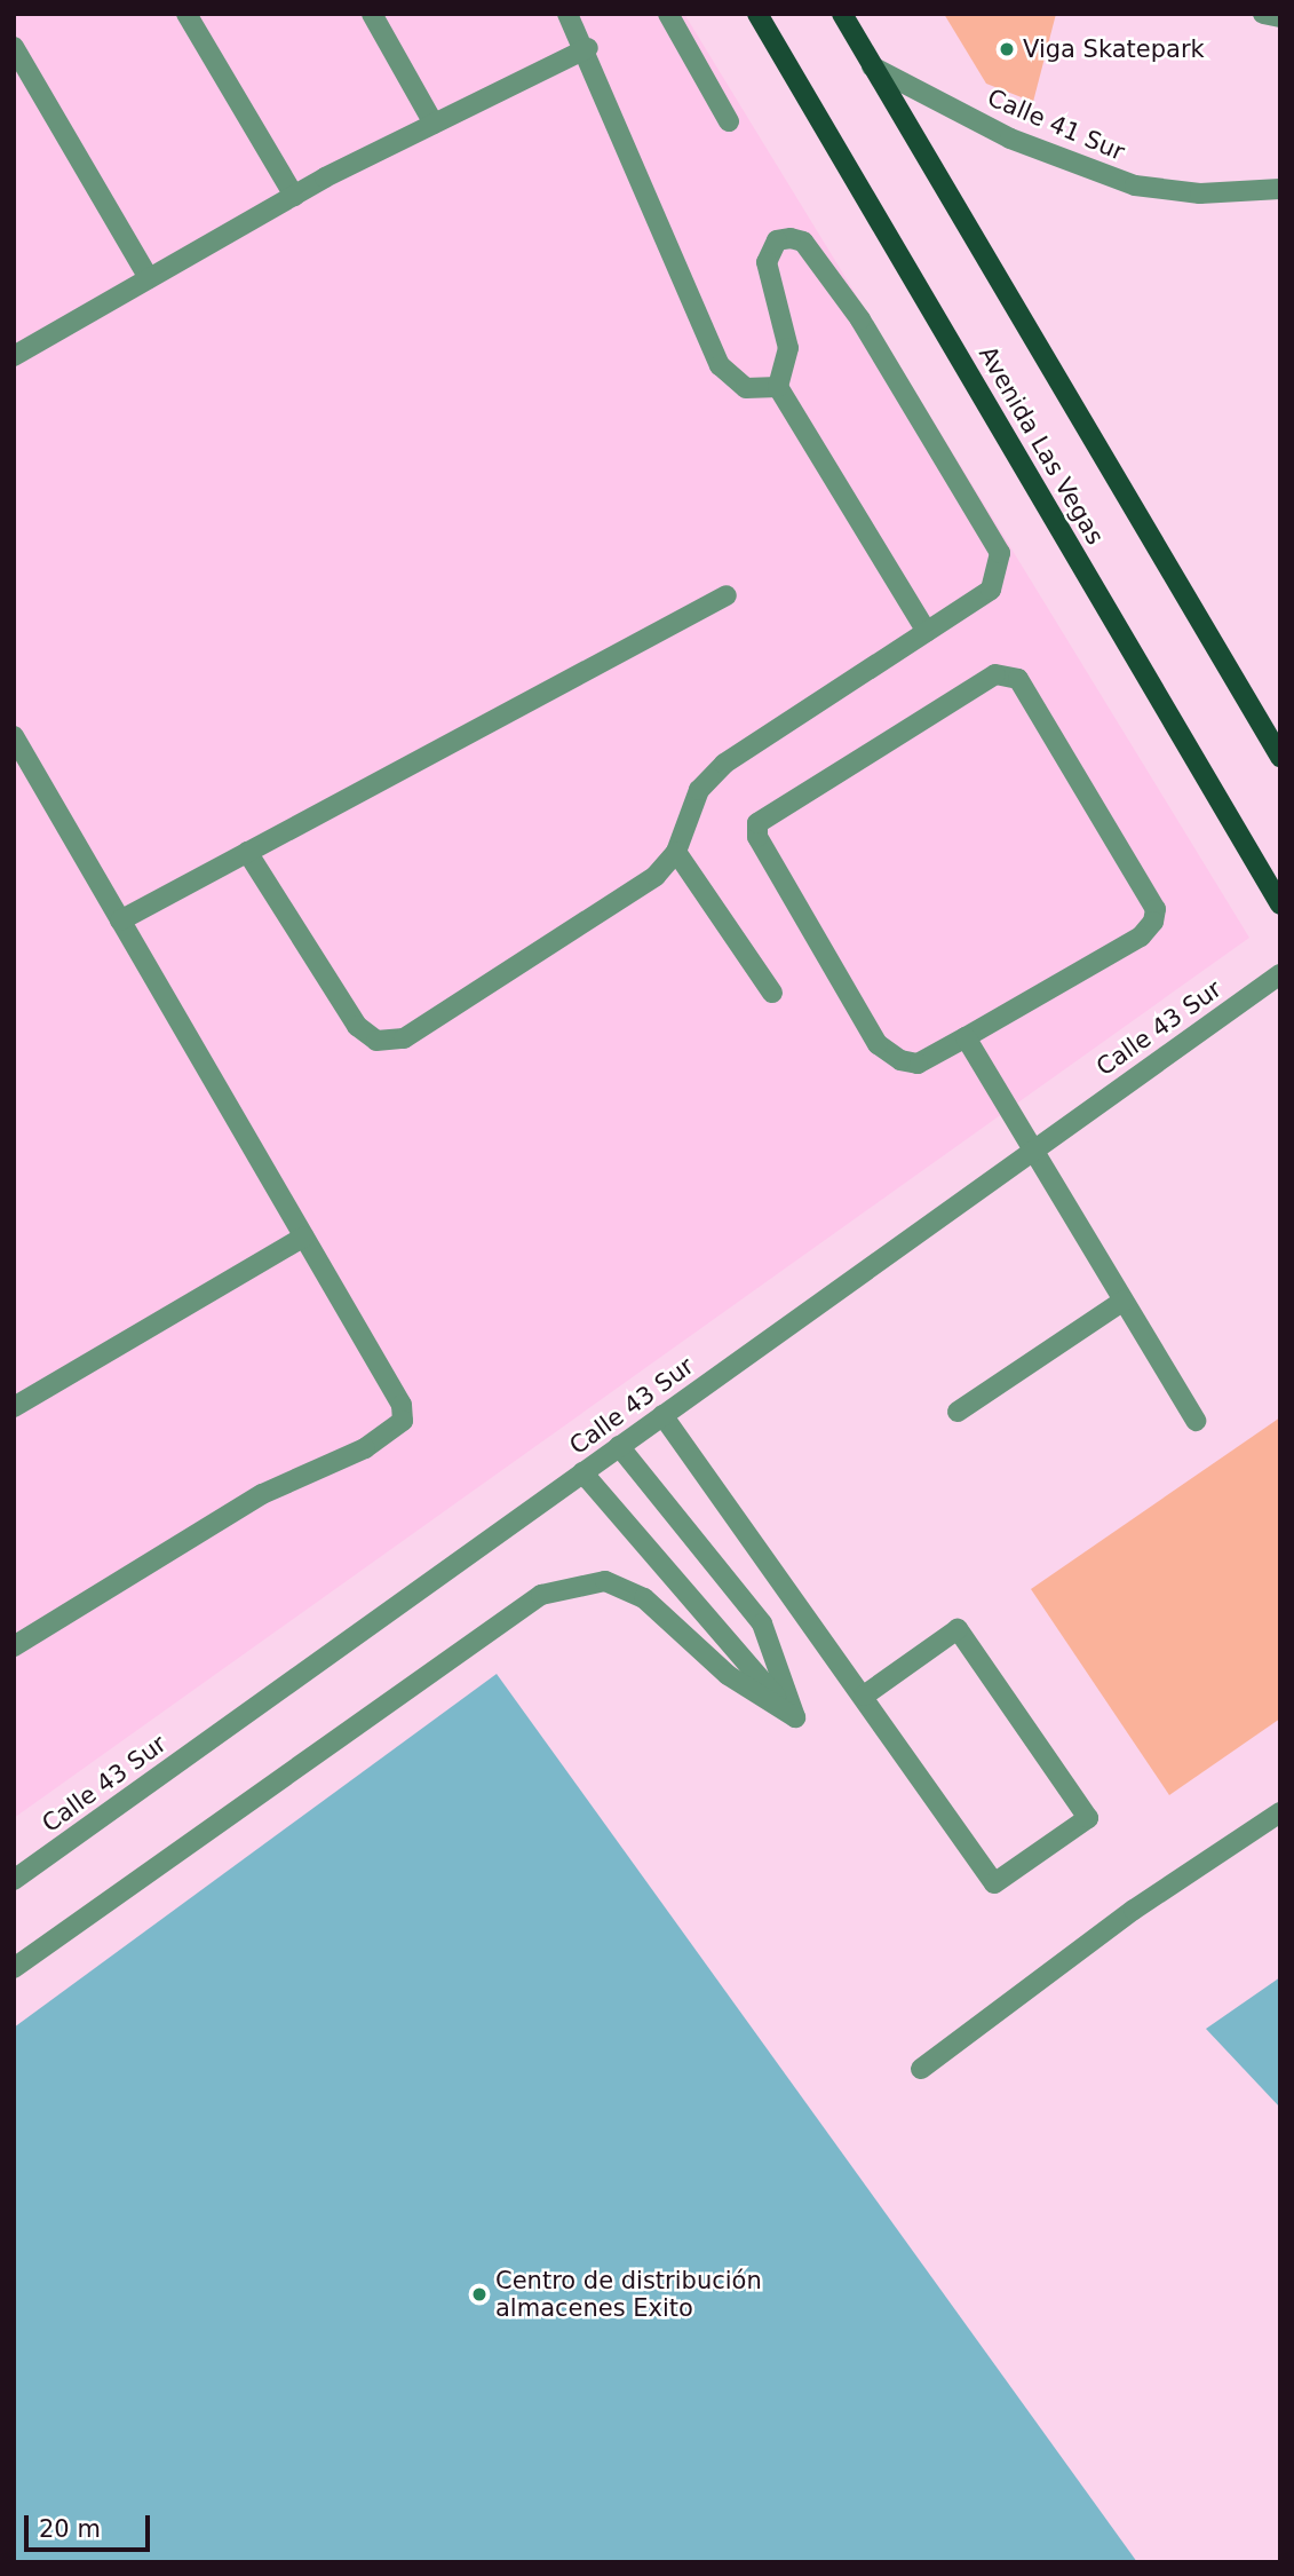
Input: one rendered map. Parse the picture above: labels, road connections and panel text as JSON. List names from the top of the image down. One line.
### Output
{"streets":{"main road":["Avenida Las Vegas"],"street":["Calle 41 Sur","Calle 43 Sur"]},"crossings":[["Calle 41 Sur","Avenida Las Vegas"]],"places":["Viga Skatepark","Centro de distribución almacenes Exito"],"scale_bar":"20 m"}
